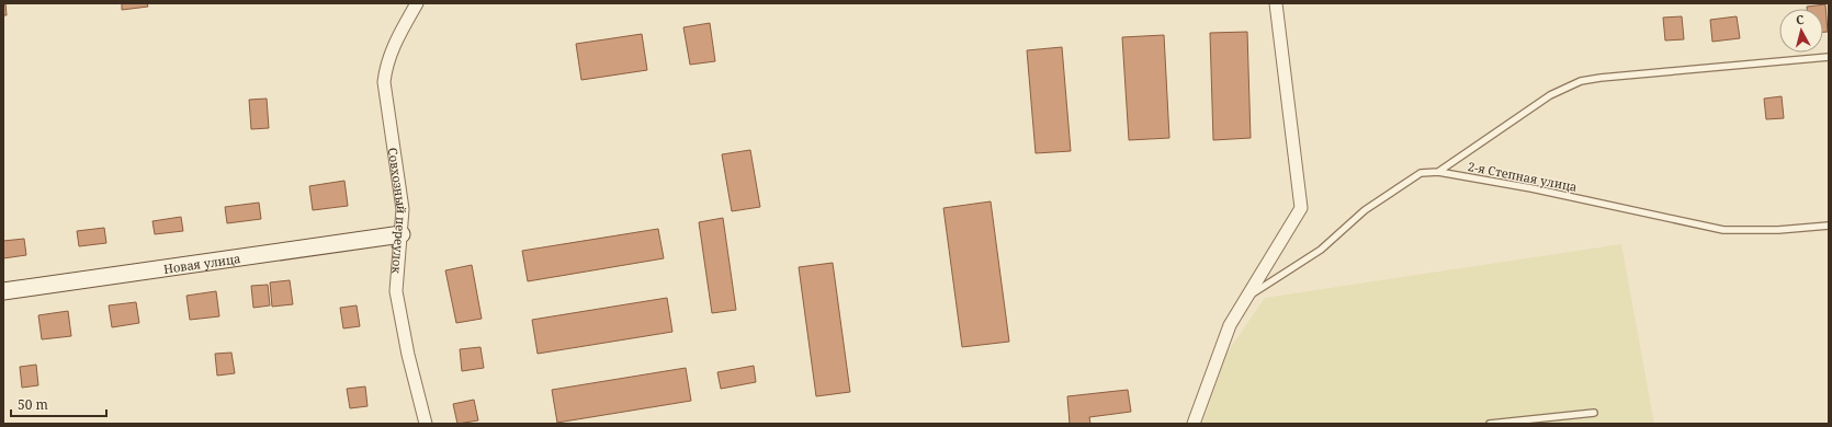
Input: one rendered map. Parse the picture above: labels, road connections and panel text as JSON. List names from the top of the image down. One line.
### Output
{"streets":{"street":["Совхозный переулок","Новая улица"],"lane":["2-я Степная улица"]},"crossings":[["Совхозный переулок","Новая улица"]],"scale_bar":"50 m","north":"top"}
